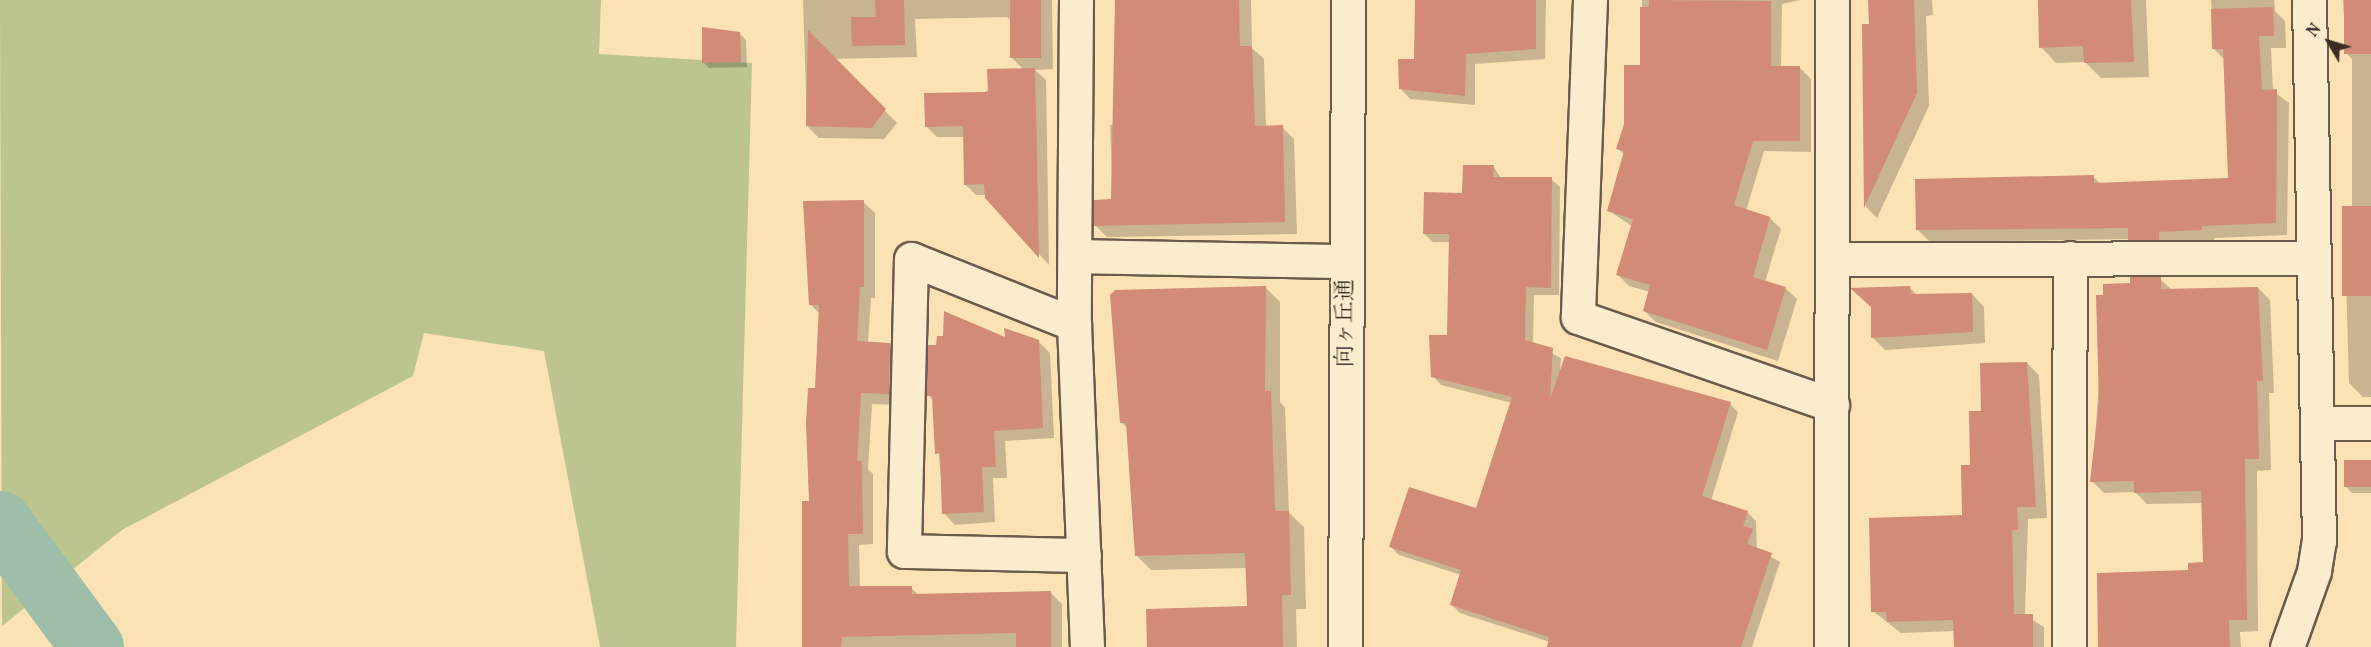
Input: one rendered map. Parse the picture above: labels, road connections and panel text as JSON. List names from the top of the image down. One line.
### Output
{"streets":{"street":["向ヶ丘通"]},"north":"top left"}
